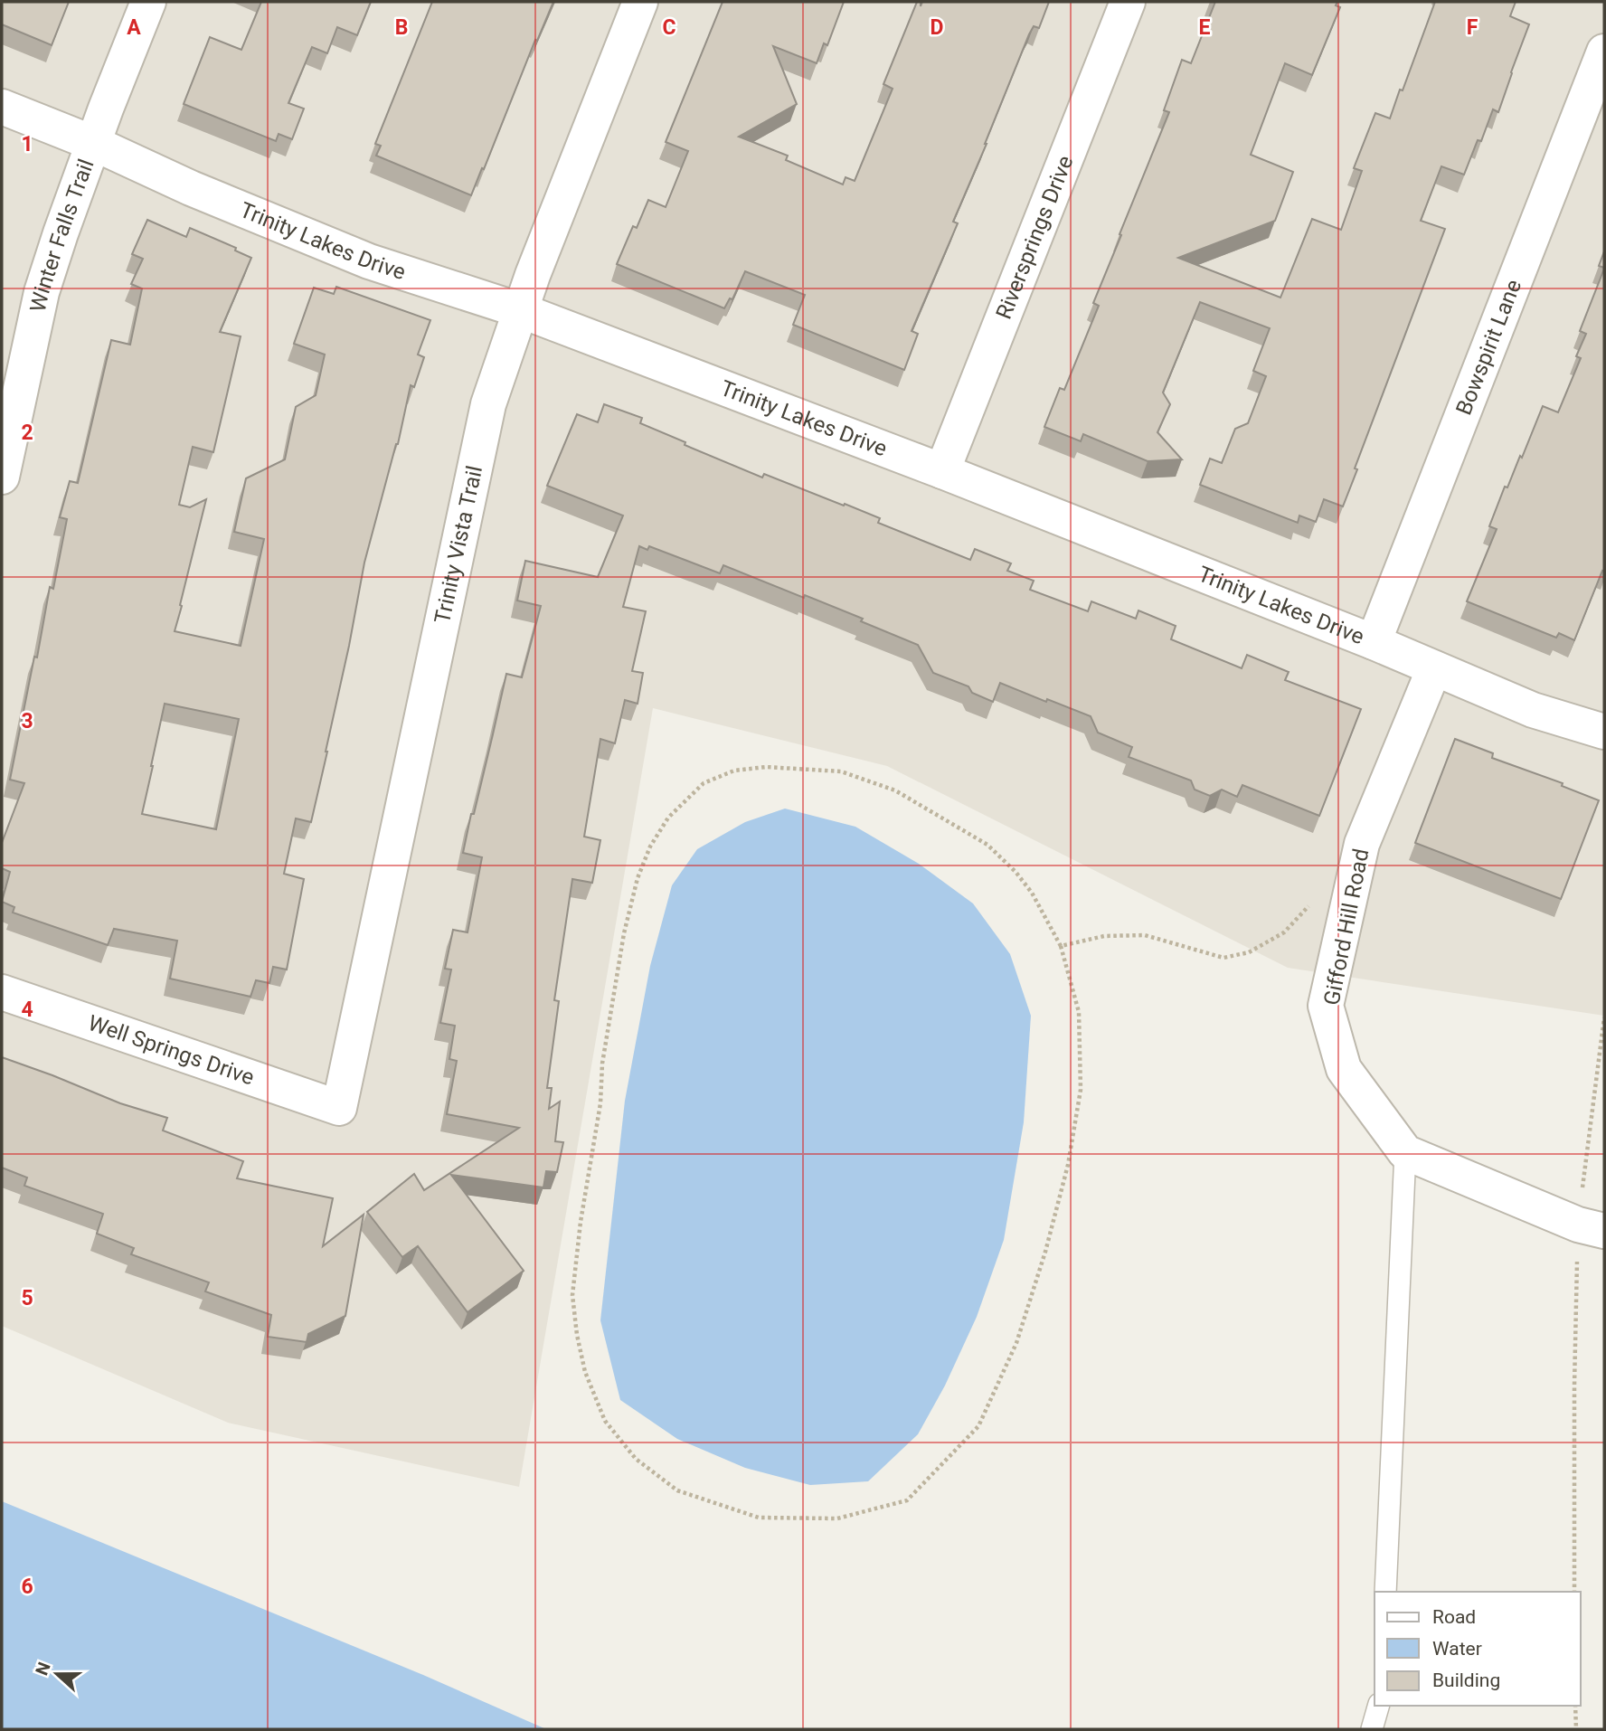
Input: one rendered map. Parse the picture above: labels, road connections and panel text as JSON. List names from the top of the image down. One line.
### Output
{"streets":{"street":["Winter Falls Trail","Riversprings Drive","Trinity Lakes Drive","Bowspirit Lane","Trinity Vista Trail","Gifford Hill Road","Well Springs Drive"]},"crossings":[["Winter Falls Trail","Trinity Lakes Drive"],["Riversprings Drive","Trinity Lakes Drive"],["Trinity Lakes Drive","Bowspirit Lane"],["Trinity Lakes Drive","Trinity Vista Trail"],["Trinity Lakes Drive","Gifford Hill Road"],["Trinity Vista Trail","Well Springs Drive"]],"legend":["Road","Water","Building"],"north":"left","grid":{"columns":["A","B","C","D","E","F"],"rows":["1","2","3","4","5","6"]}}
